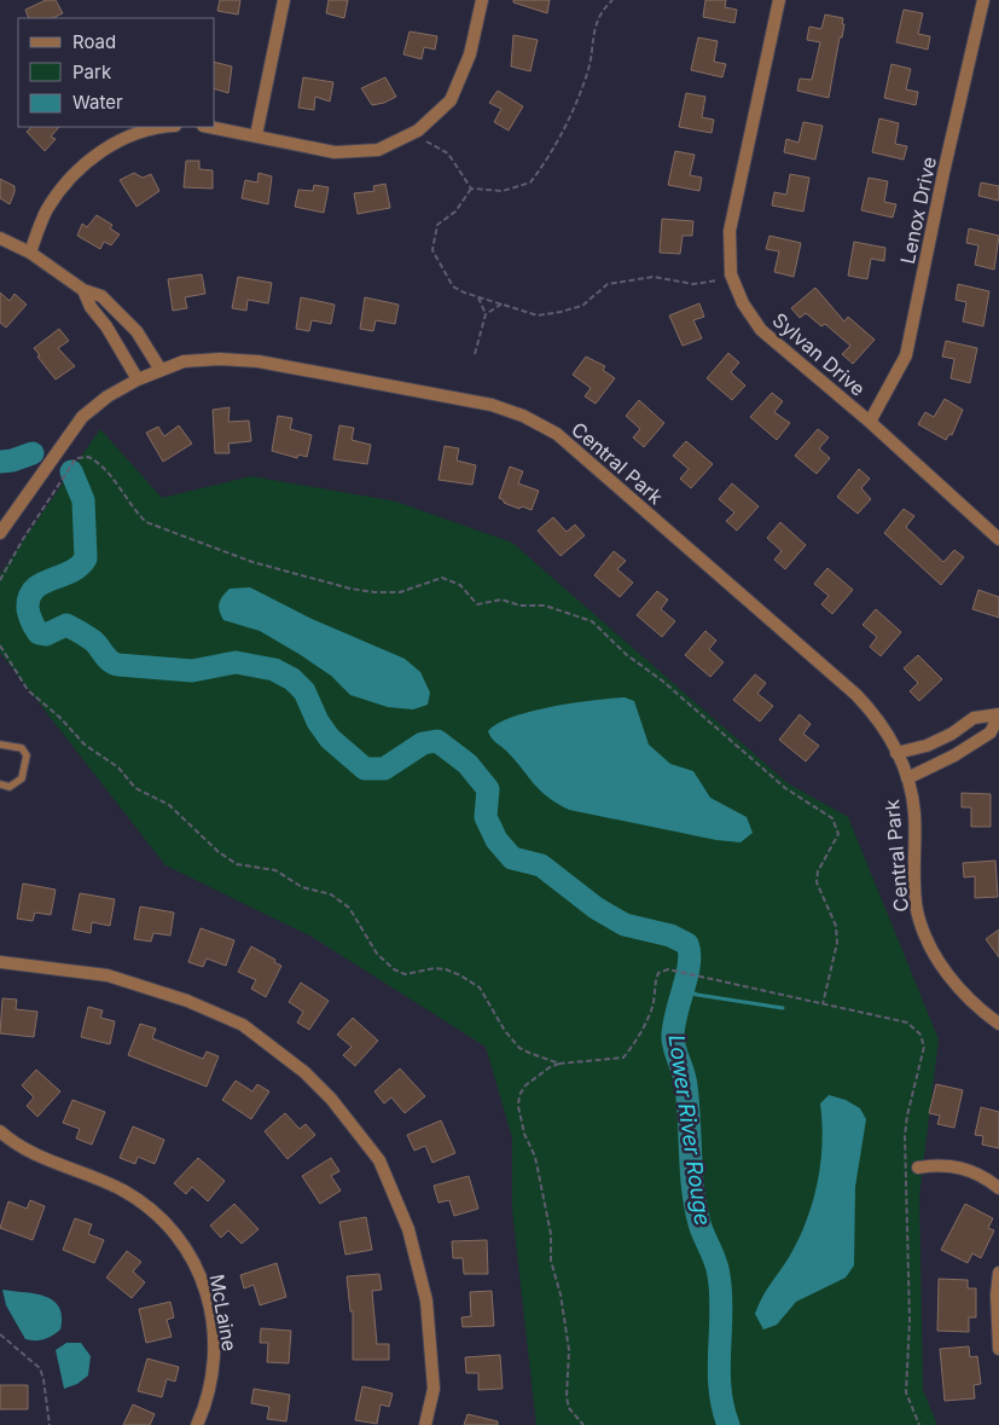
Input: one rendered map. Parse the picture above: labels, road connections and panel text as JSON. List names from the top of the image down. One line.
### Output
{"streets":{"street":["Lenox Drive","Sylvan Drive","Central Park","McLaine"]},"crossings":[["Lenox Drive","Sylvan Drive"]],"water":["Lower River Rouge"],"legend":["Road","Park","Water"]}
